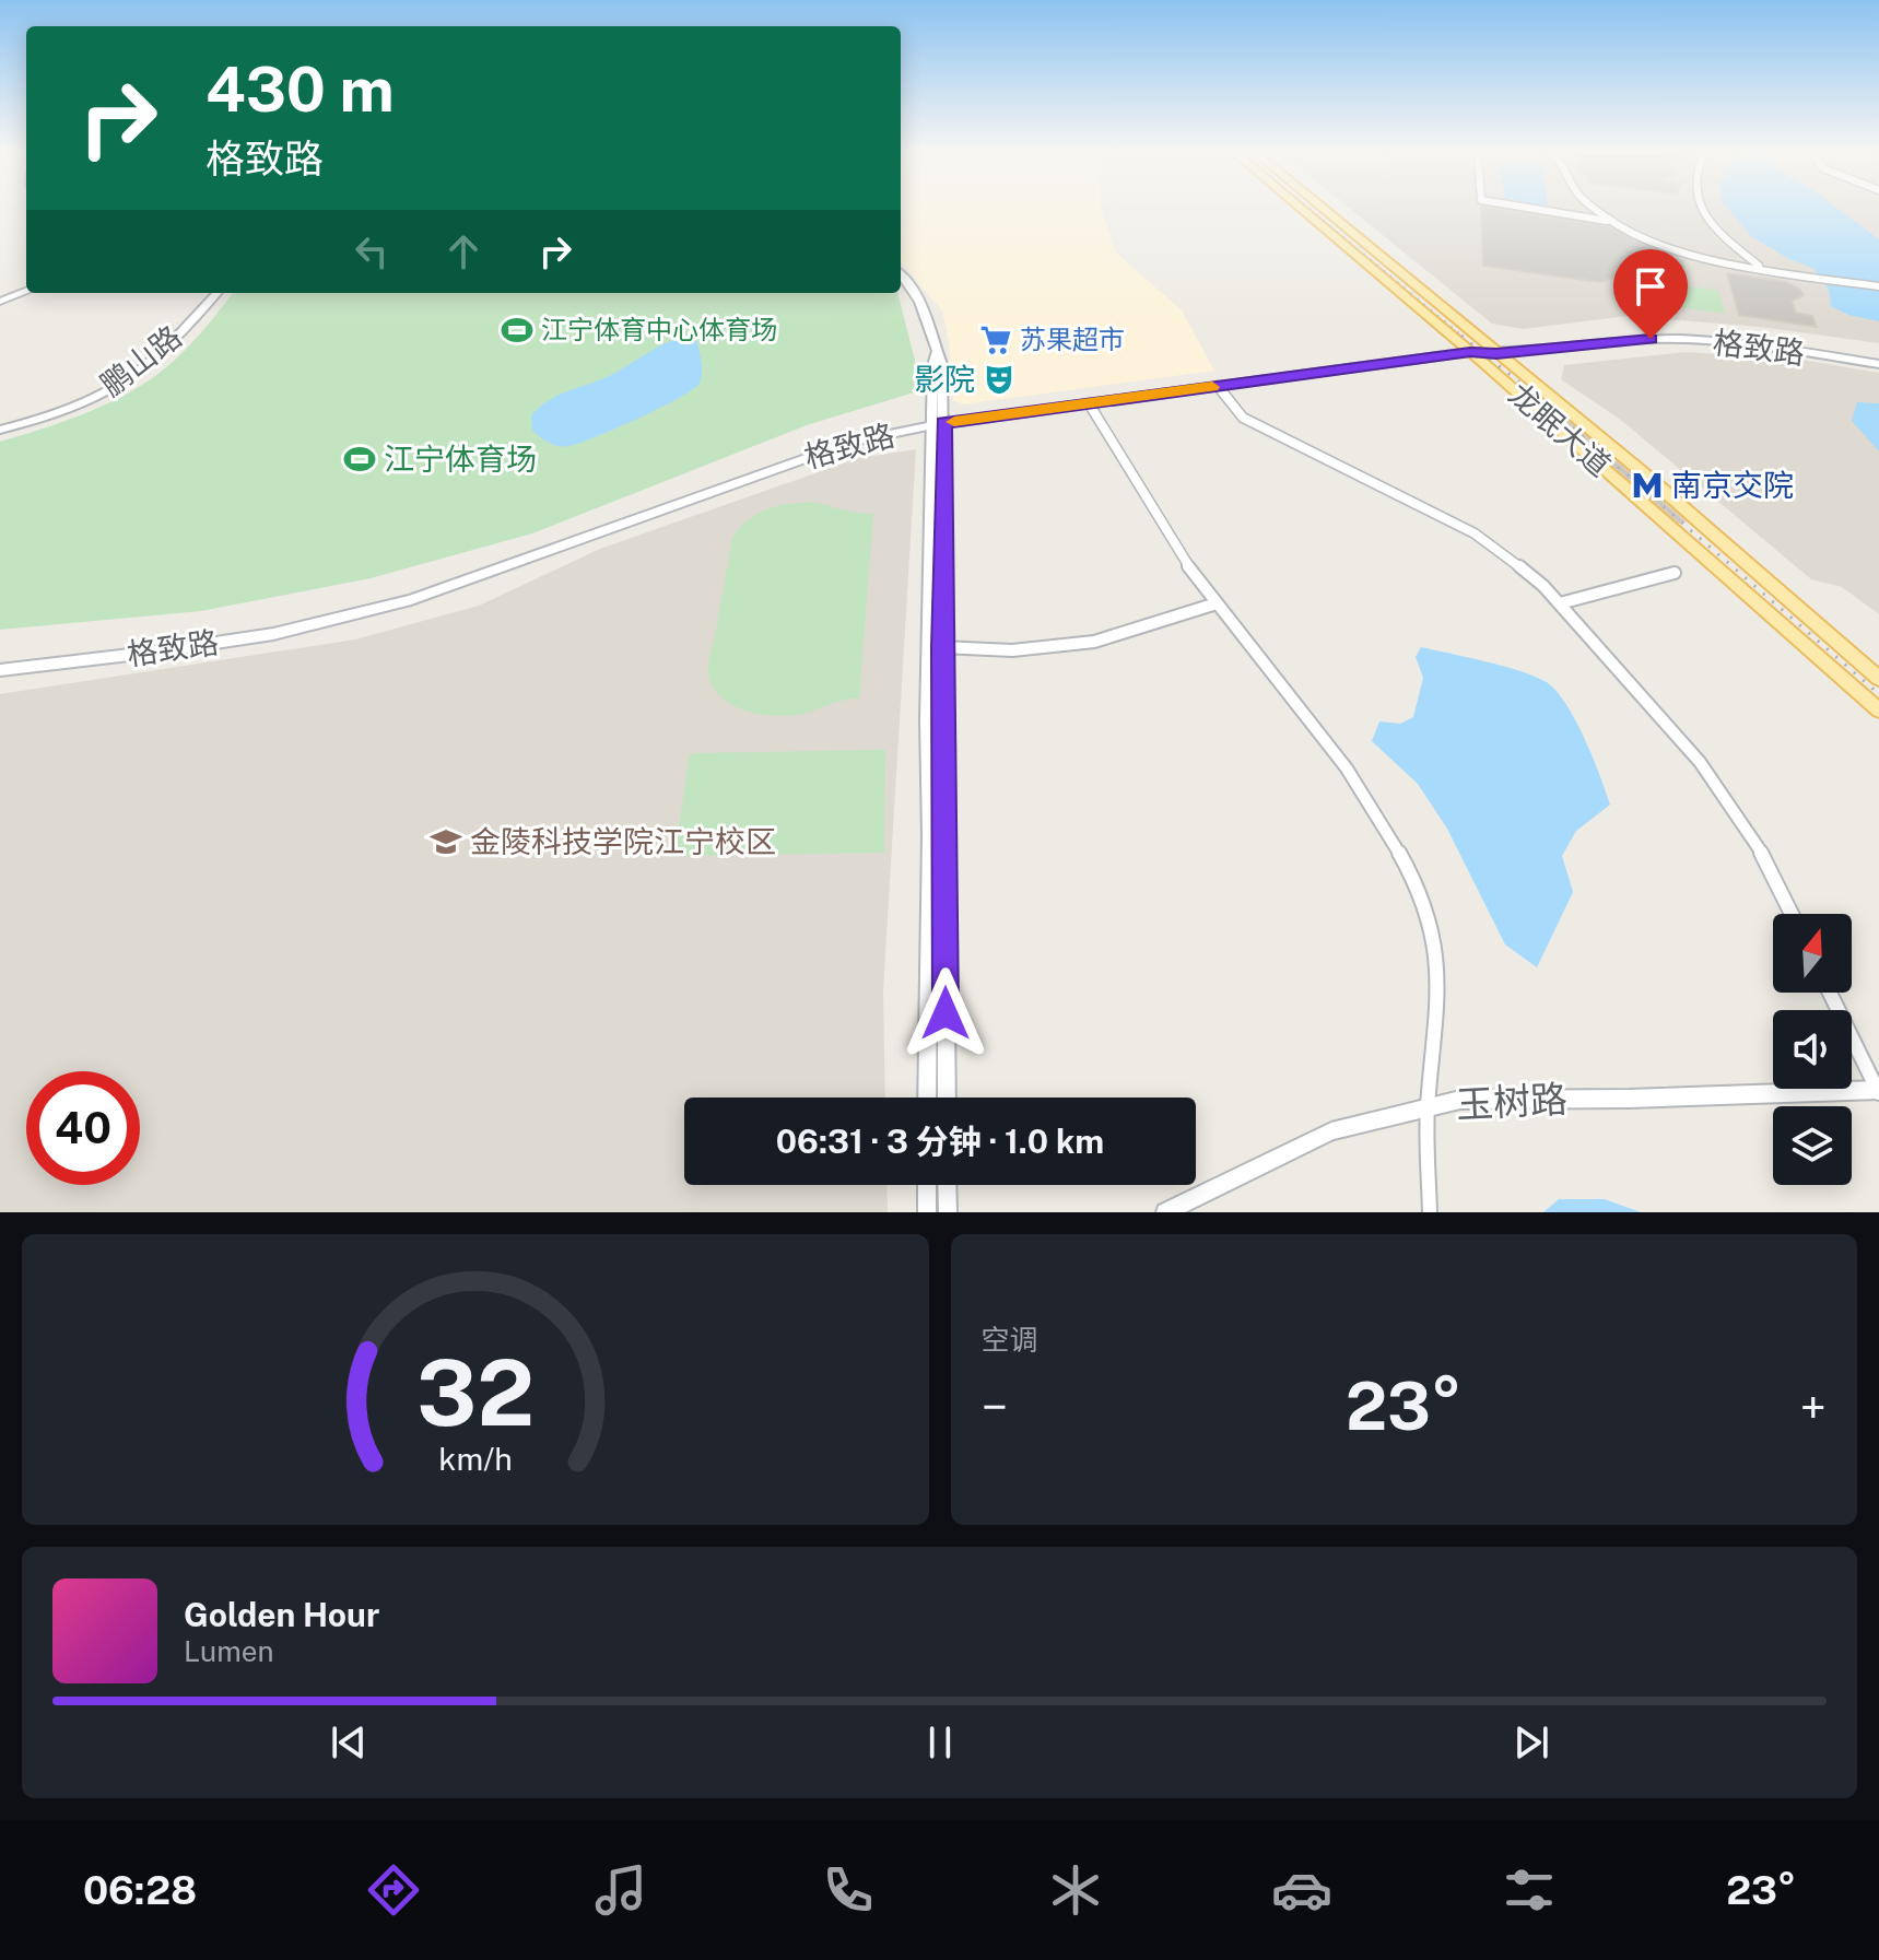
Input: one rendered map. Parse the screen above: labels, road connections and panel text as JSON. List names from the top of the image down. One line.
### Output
{"streets":{"main road":["格致路","龙眠大道"],"street":["鹏山路","玉树路"]},"crossings":[["格致路","龙眠大道"]],"places":{"sports":["江宁体育中心体育场","江宁体育场"],"supermarket":["苏果超市"],"theatre":["影院"],"metro station":["南京交院"],"school or university":["金陵科技学院江宁校区"]},"north":"top","page":{"turn":["430 m","格致路"],"limit":"40","trip":"06:31 · 3 分钟 · 1.0 km","tile":"空调","heat":["−","23°","+"],"song":["Golden Hour","Lumen"],"tabs":["06:28","23°"],"gauge":["32","km/h"]}}
